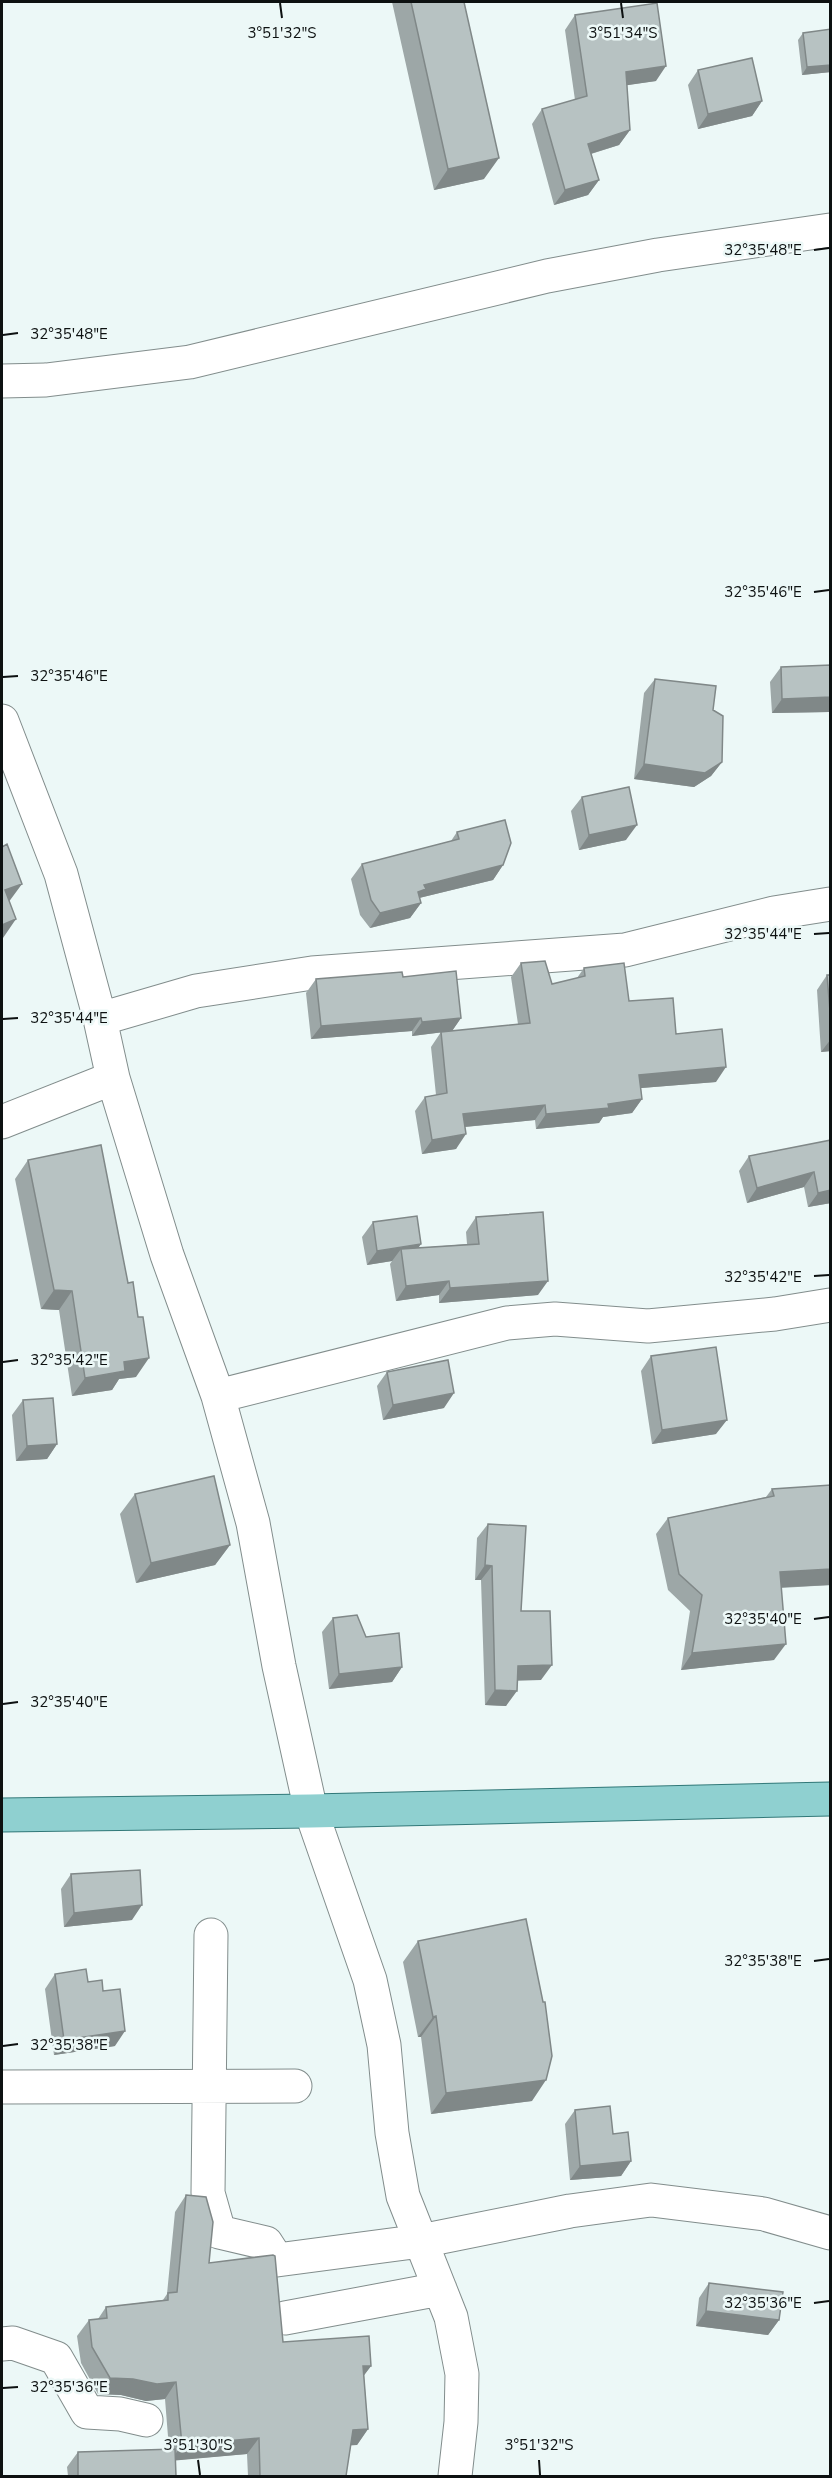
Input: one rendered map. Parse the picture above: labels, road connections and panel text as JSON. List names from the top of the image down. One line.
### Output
{"coordinates":["3°51'32\"S","3°51'34\"S","32°35'48\"E","32°35'46\"E","32°35'44\"E","32°35'42\"E","32°35'40\"E","32°35'38\"E","32°35'36\"E","3°51'30\"S"]}
